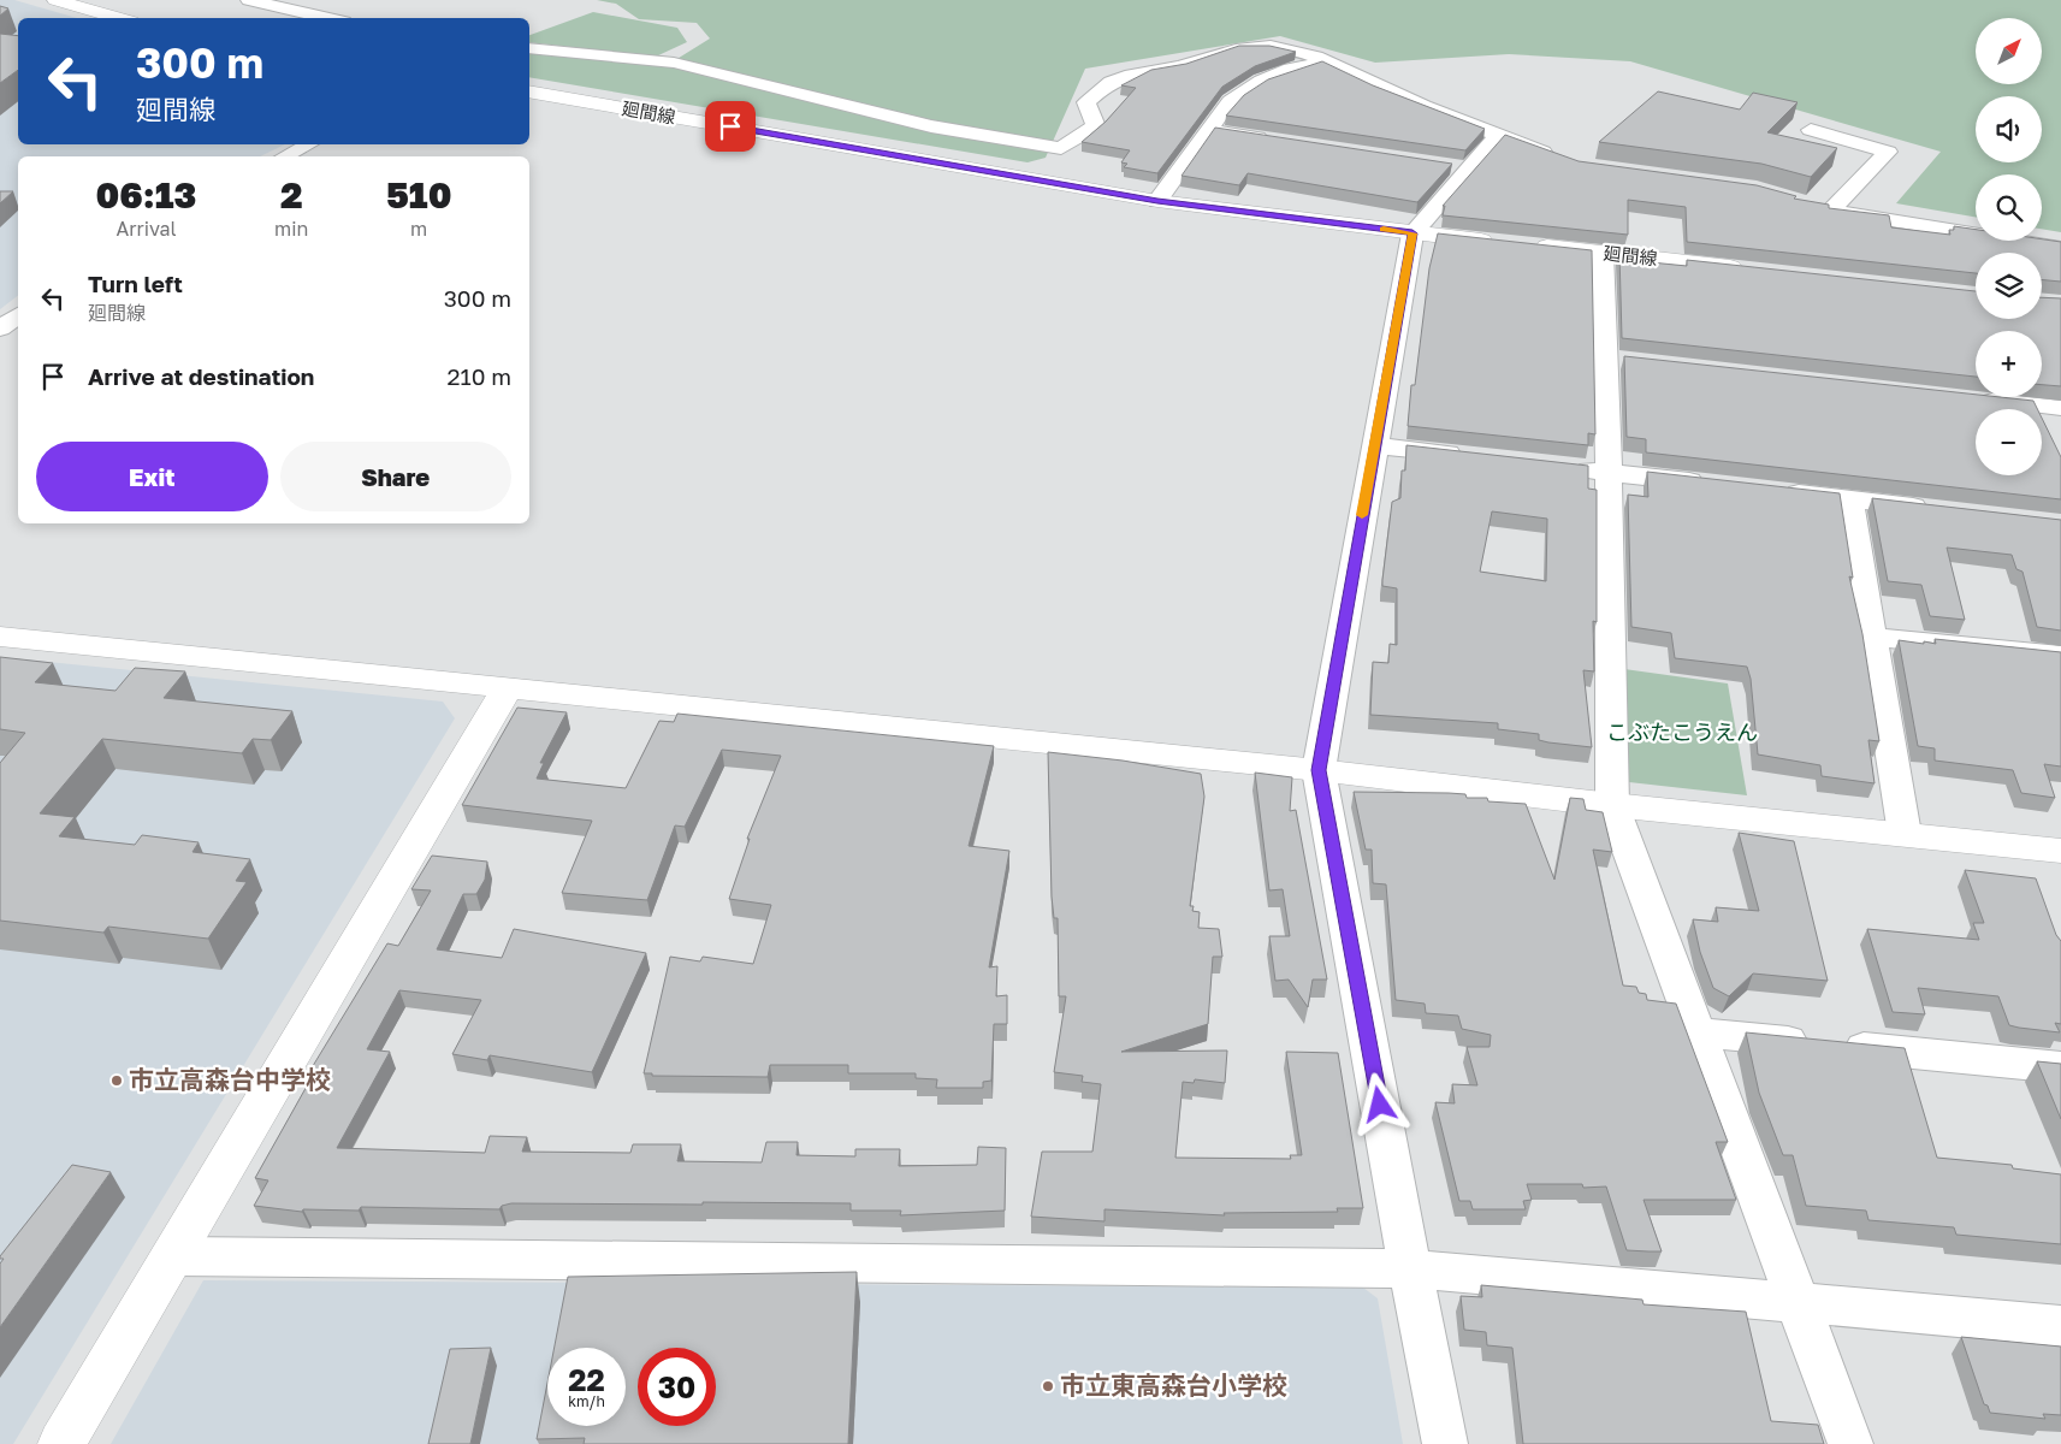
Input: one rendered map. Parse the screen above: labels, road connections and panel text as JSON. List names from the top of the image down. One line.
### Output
{"streets":{"street":["廻間線"]},"parks":["こぶたこうえん"],"places":["市立高森台中学校","市立東高森台小学校"],"north":"top right","page":{"map_buttons":["+","−"],"turn":["300 m","廻間線"],"eta":["06:13","Arrival","2","min","510","m"],"list":[{"name":"Turn left","note":"廻間線","value":"300 m"},{"name":"Arrive at destination","value":"210 m"}],"buttons":["Exit","Share"],"speed":"22 km/h","limit":"30"}}
